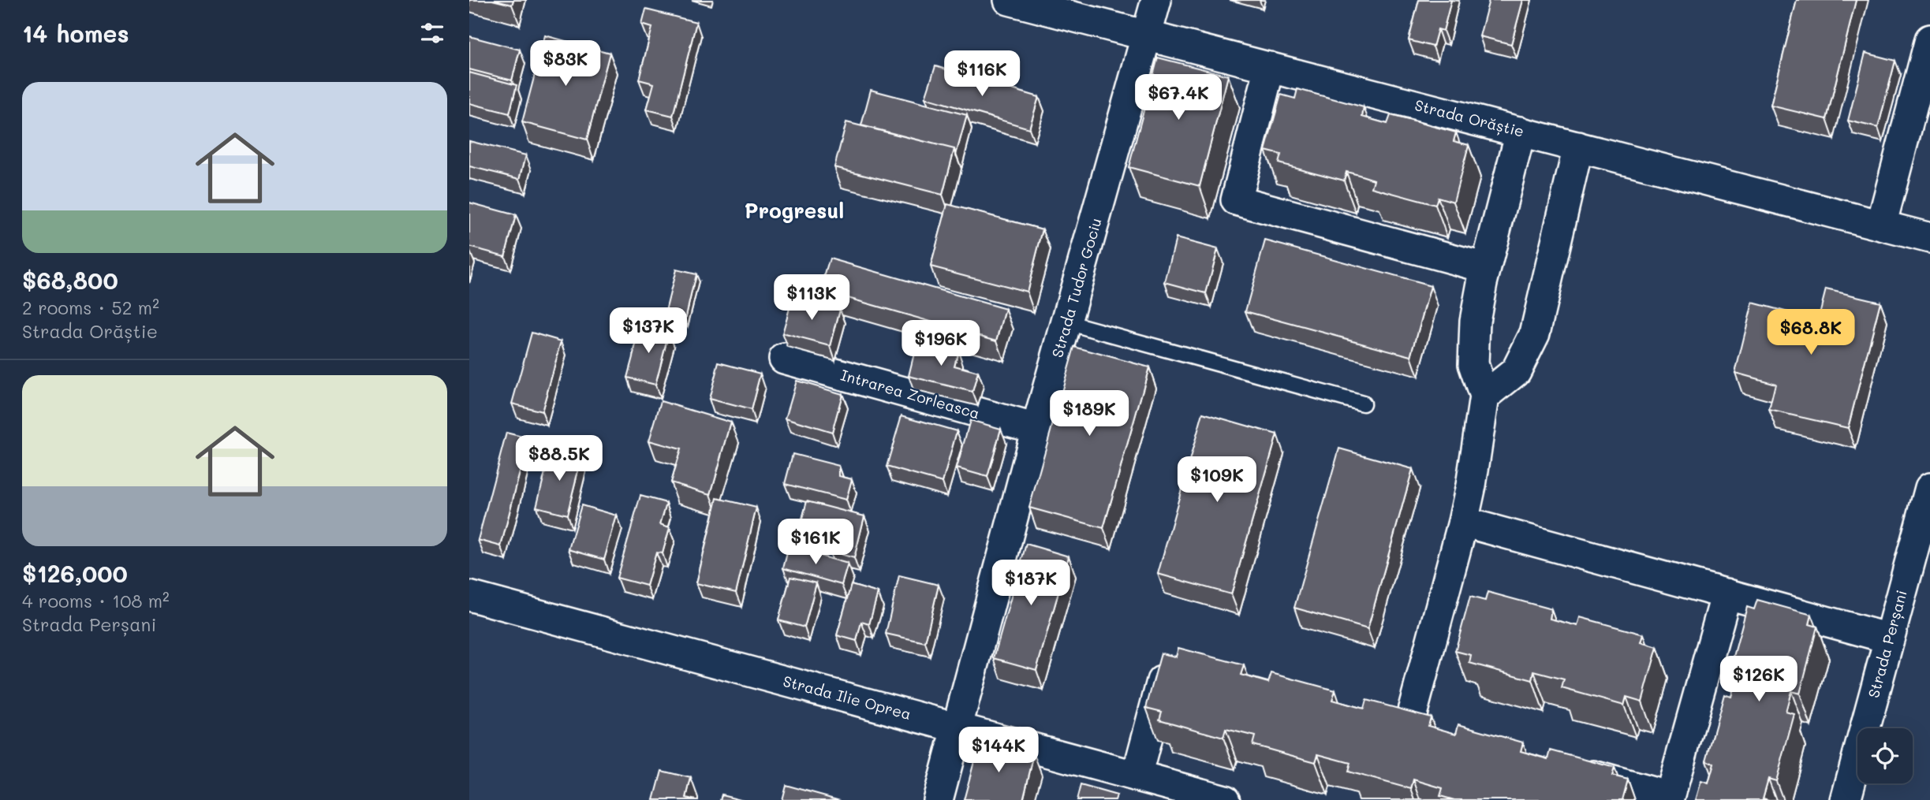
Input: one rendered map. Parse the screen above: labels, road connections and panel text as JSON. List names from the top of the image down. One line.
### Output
{"streets":{"street":["Strada Orăștie","Strada Tudor Gociu","Intrarea Zorleasca","Strada Perșani","Strada Ilie Oprea"]},"crossings":[["Strada Orăștie","Strada Tudor Gociu"],["Strada Tudor Gociu","Intrarea Zorleasca"],["Strada Tudor Gociu","Strada Ilie Oprea"]],"districts":["Progresul"],"page":{"heading":"14 homes","price":["$83K","$116K","$67.4K","$113K","$137K","$68.8K","$196K","$189K","$88.5K","$109K","$161K","$187K","$126K","$144K"],"list":[{"name":"$68,800","note":"2 rooms · 52 m² · Strada Orăștie"},{"name":"$126,000","note":"4 rooms · 108 m² · Strada Perșani"}]}}
